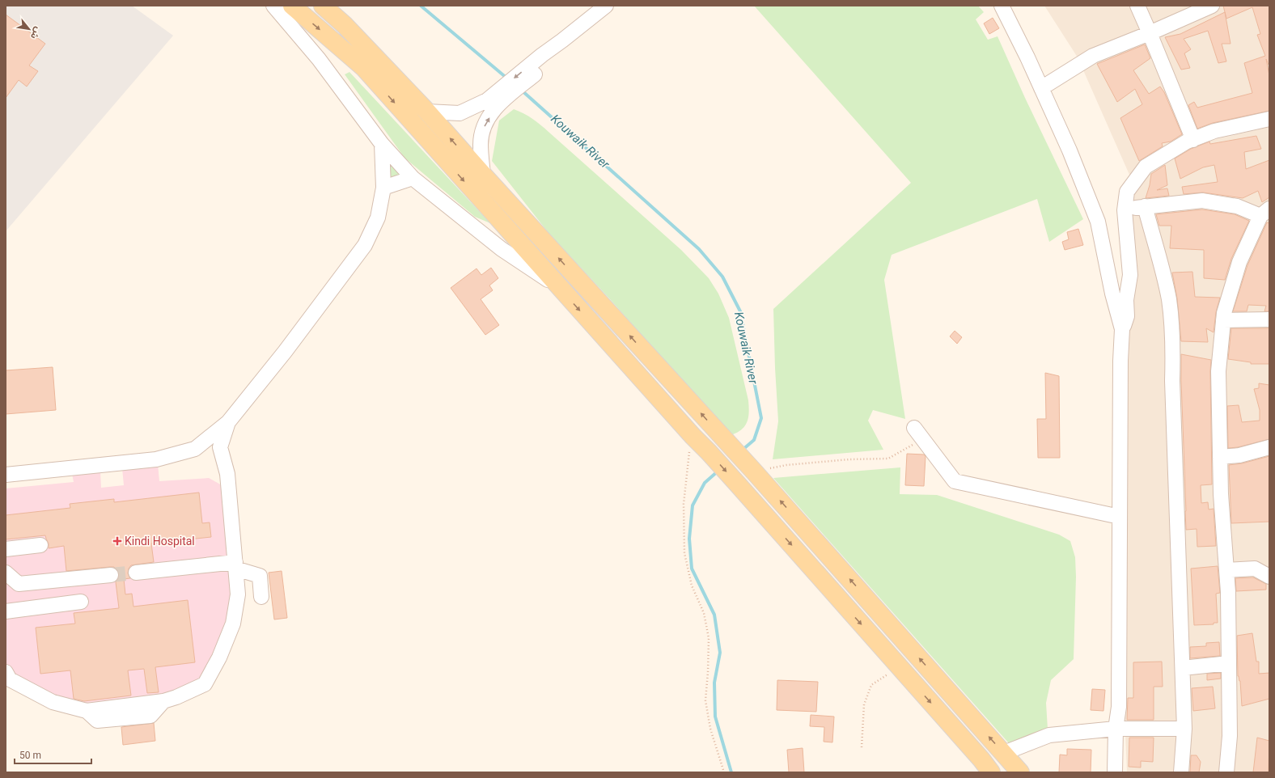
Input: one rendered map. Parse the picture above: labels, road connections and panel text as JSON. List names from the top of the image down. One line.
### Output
{"water":["Kouwaik River"],"places":{"health":["Kindi Hospital"]},"scale_bar":"50 m","north":"bottom right"}
